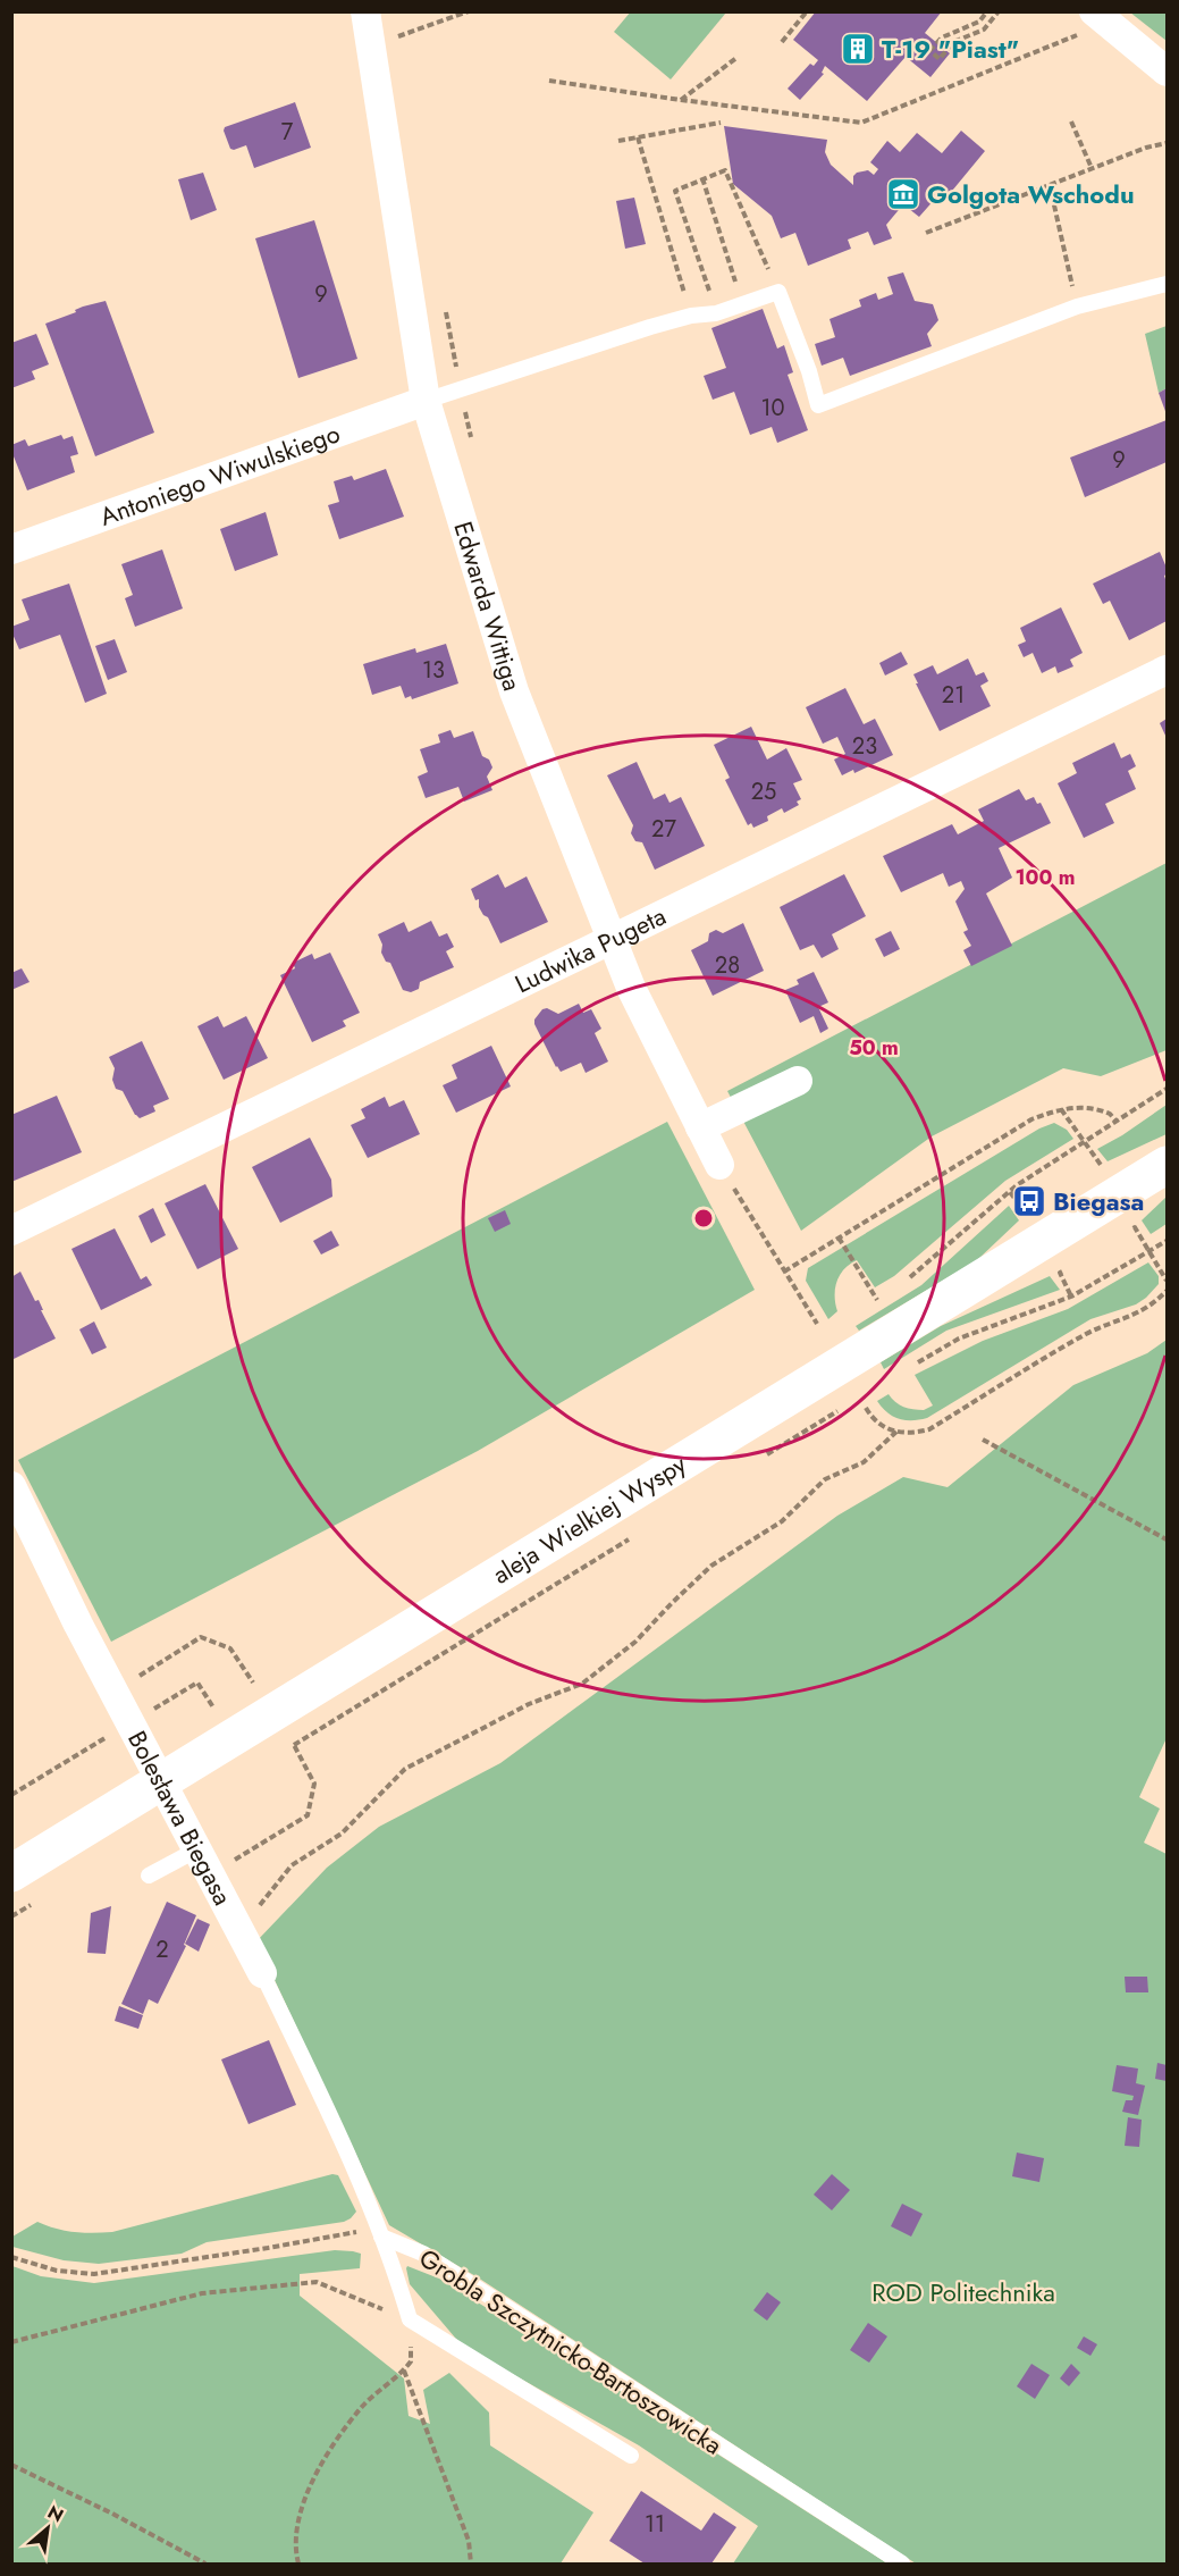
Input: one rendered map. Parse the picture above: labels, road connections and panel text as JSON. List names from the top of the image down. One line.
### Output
{"streets":{"main road":["aleja Wielkiej Wyspy"],"street":["Antoniego Wiwulskiego","Edwarda Wittiga","Ludwika Pugeta","Bolesława Biegasa"],"lane":["Grobla Szczytnicko-Bartoszowicka"]},"crossings":[["Antoniego Wiwulskiego","Edwarda Wittiga"],["Edwarda Wittiga","Ludwika Pugeta"],["Bolesława Biegasa","Grobla Szczytnicko-Bartoszowicka"]],"parks":["ROD Politechnika"],"places":{"building":["T-19 \"Piast\""],"museum":["Golgota Wschodu"],"bus stop":["Biegasa"]},"house_numbers":["7","9","10","9","13","21","23","25","27","28","2","11"],"north":"top right","rings":["100 m","50 m"]}
